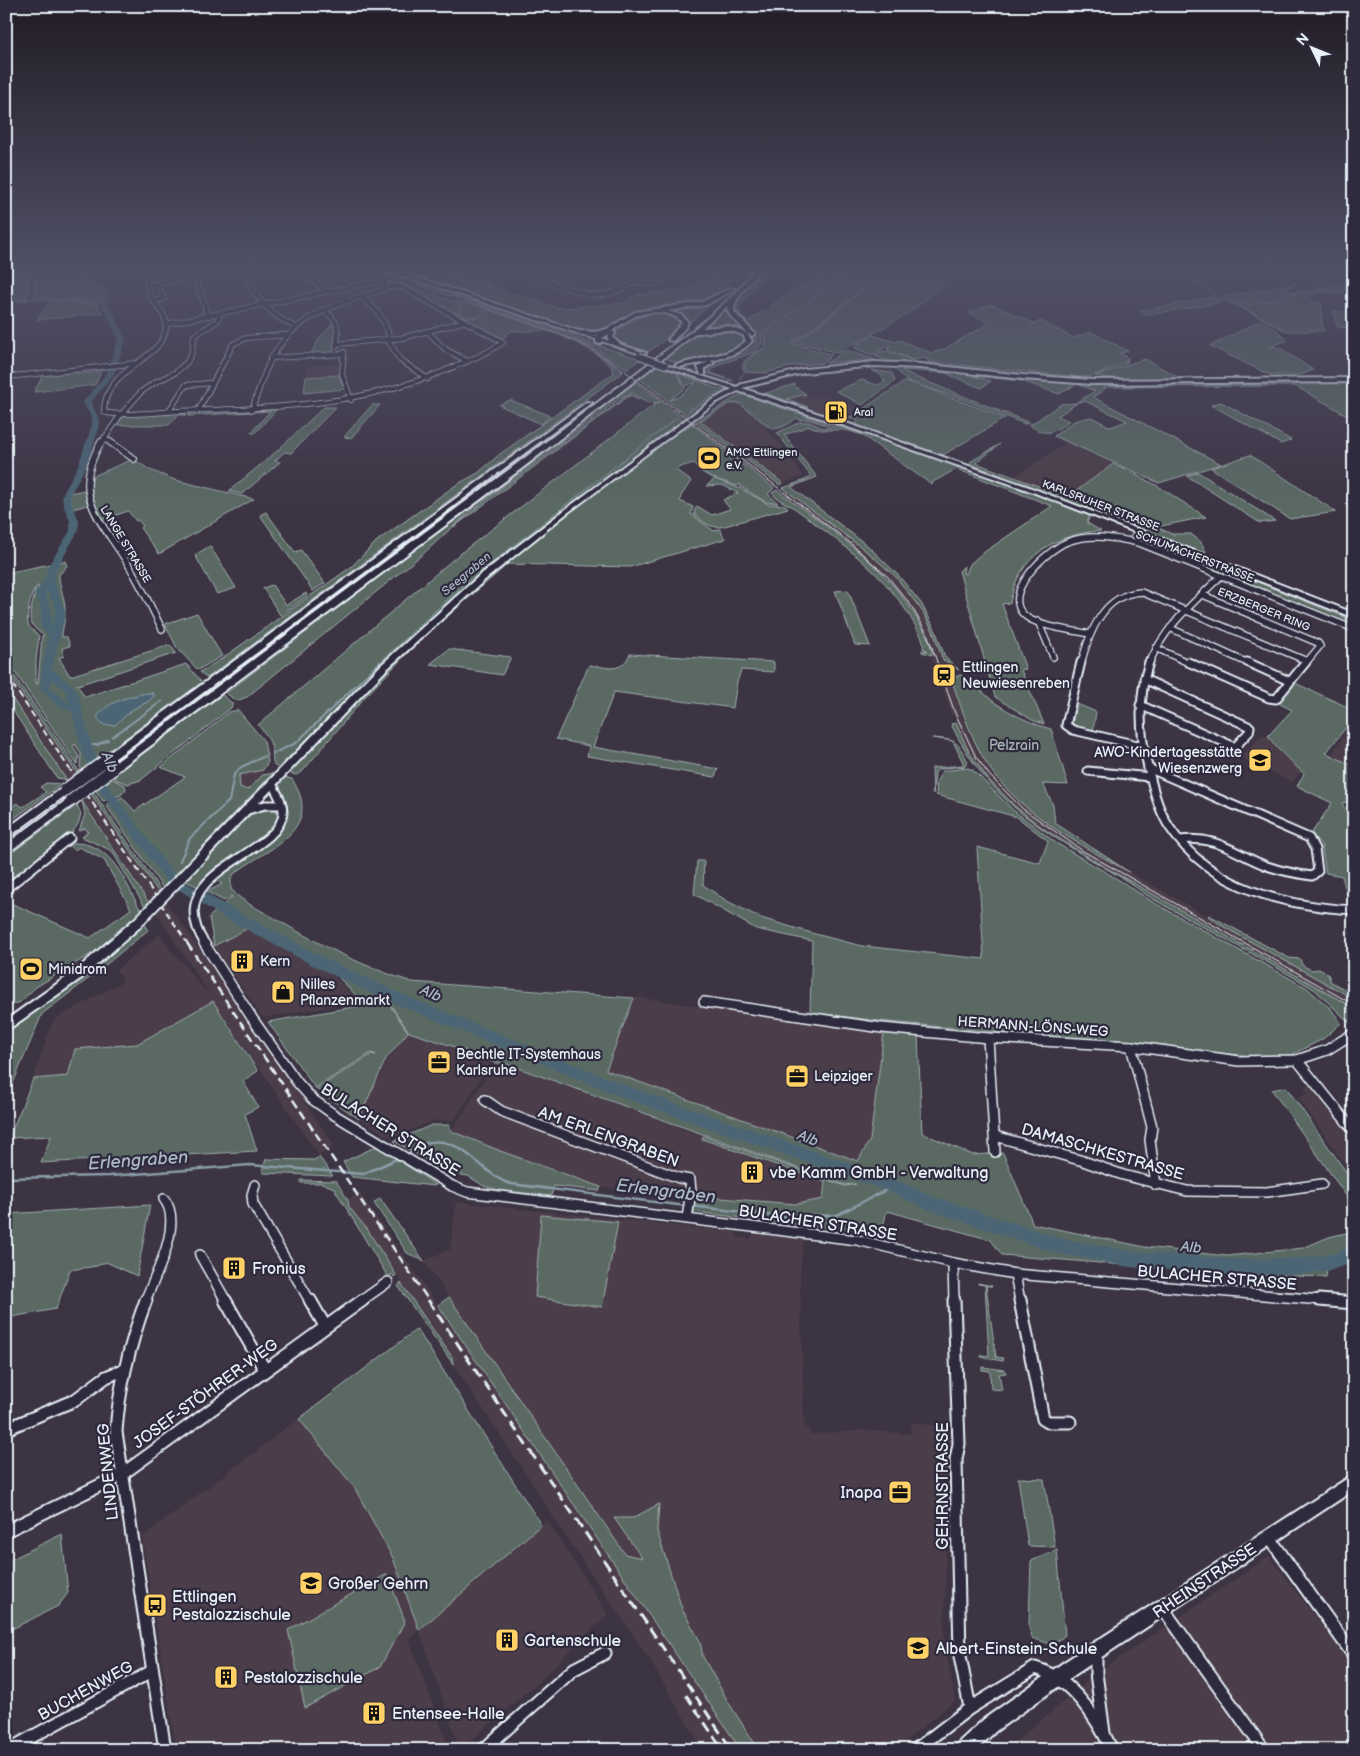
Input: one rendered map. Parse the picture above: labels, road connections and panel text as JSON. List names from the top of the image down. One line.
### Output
{"streets":{"main road":["KARLSRUHER STRASSE","RHEINSTRASSE"],"street":["LANGE STRASSE","SCHUMACHERSTRASSE","ERZBERGER RING","HERMANN-LÖNS-WEG","BULACHER STRASSE","AM ERLENGRABEN","DAMASCHKESTRASSE","JOSEF-STÖHRER-WEG","LINDENWEG","GEHRNSTRASSE","BUCHENWEG"]},"crossings":[["BULACHER STRASSE","AM ERLENGRABEN"],["BULACHER STRASSE","GEHRNSTRASSE"],["JOSEF-STÖHRER-WEG","LINDENWEG"],["LINDENWEG","BUCHENWEG"]],"water":["Seegraben","Alb","Erlengraben"],"parks":["Pelzrain"],"places":{"fuel station":["Aral"],"sports":["AMC Ettlingen e.V.","Minidrom"],"station":["Ettlingen Neuwiesenreben"],"school or university":["AWO-Kindertagesstätte Wiesenzwerg","Großer Gehrn","Albert-Einstein-Schule"],"building":["Kern","vbe Kamm GmbH - Verwaltung","Fronius","Gartenschule","Pestalozzischule","Entensee-Halle"],"shop":["Nilles Pflanzenmarkt"],"office":["Bechtle IT-Systemhaus Karlsruhe","Leipziger","Inapa"],"bus stop":["Ettlingen Pestalozzischule"]},"north":"top left"}
